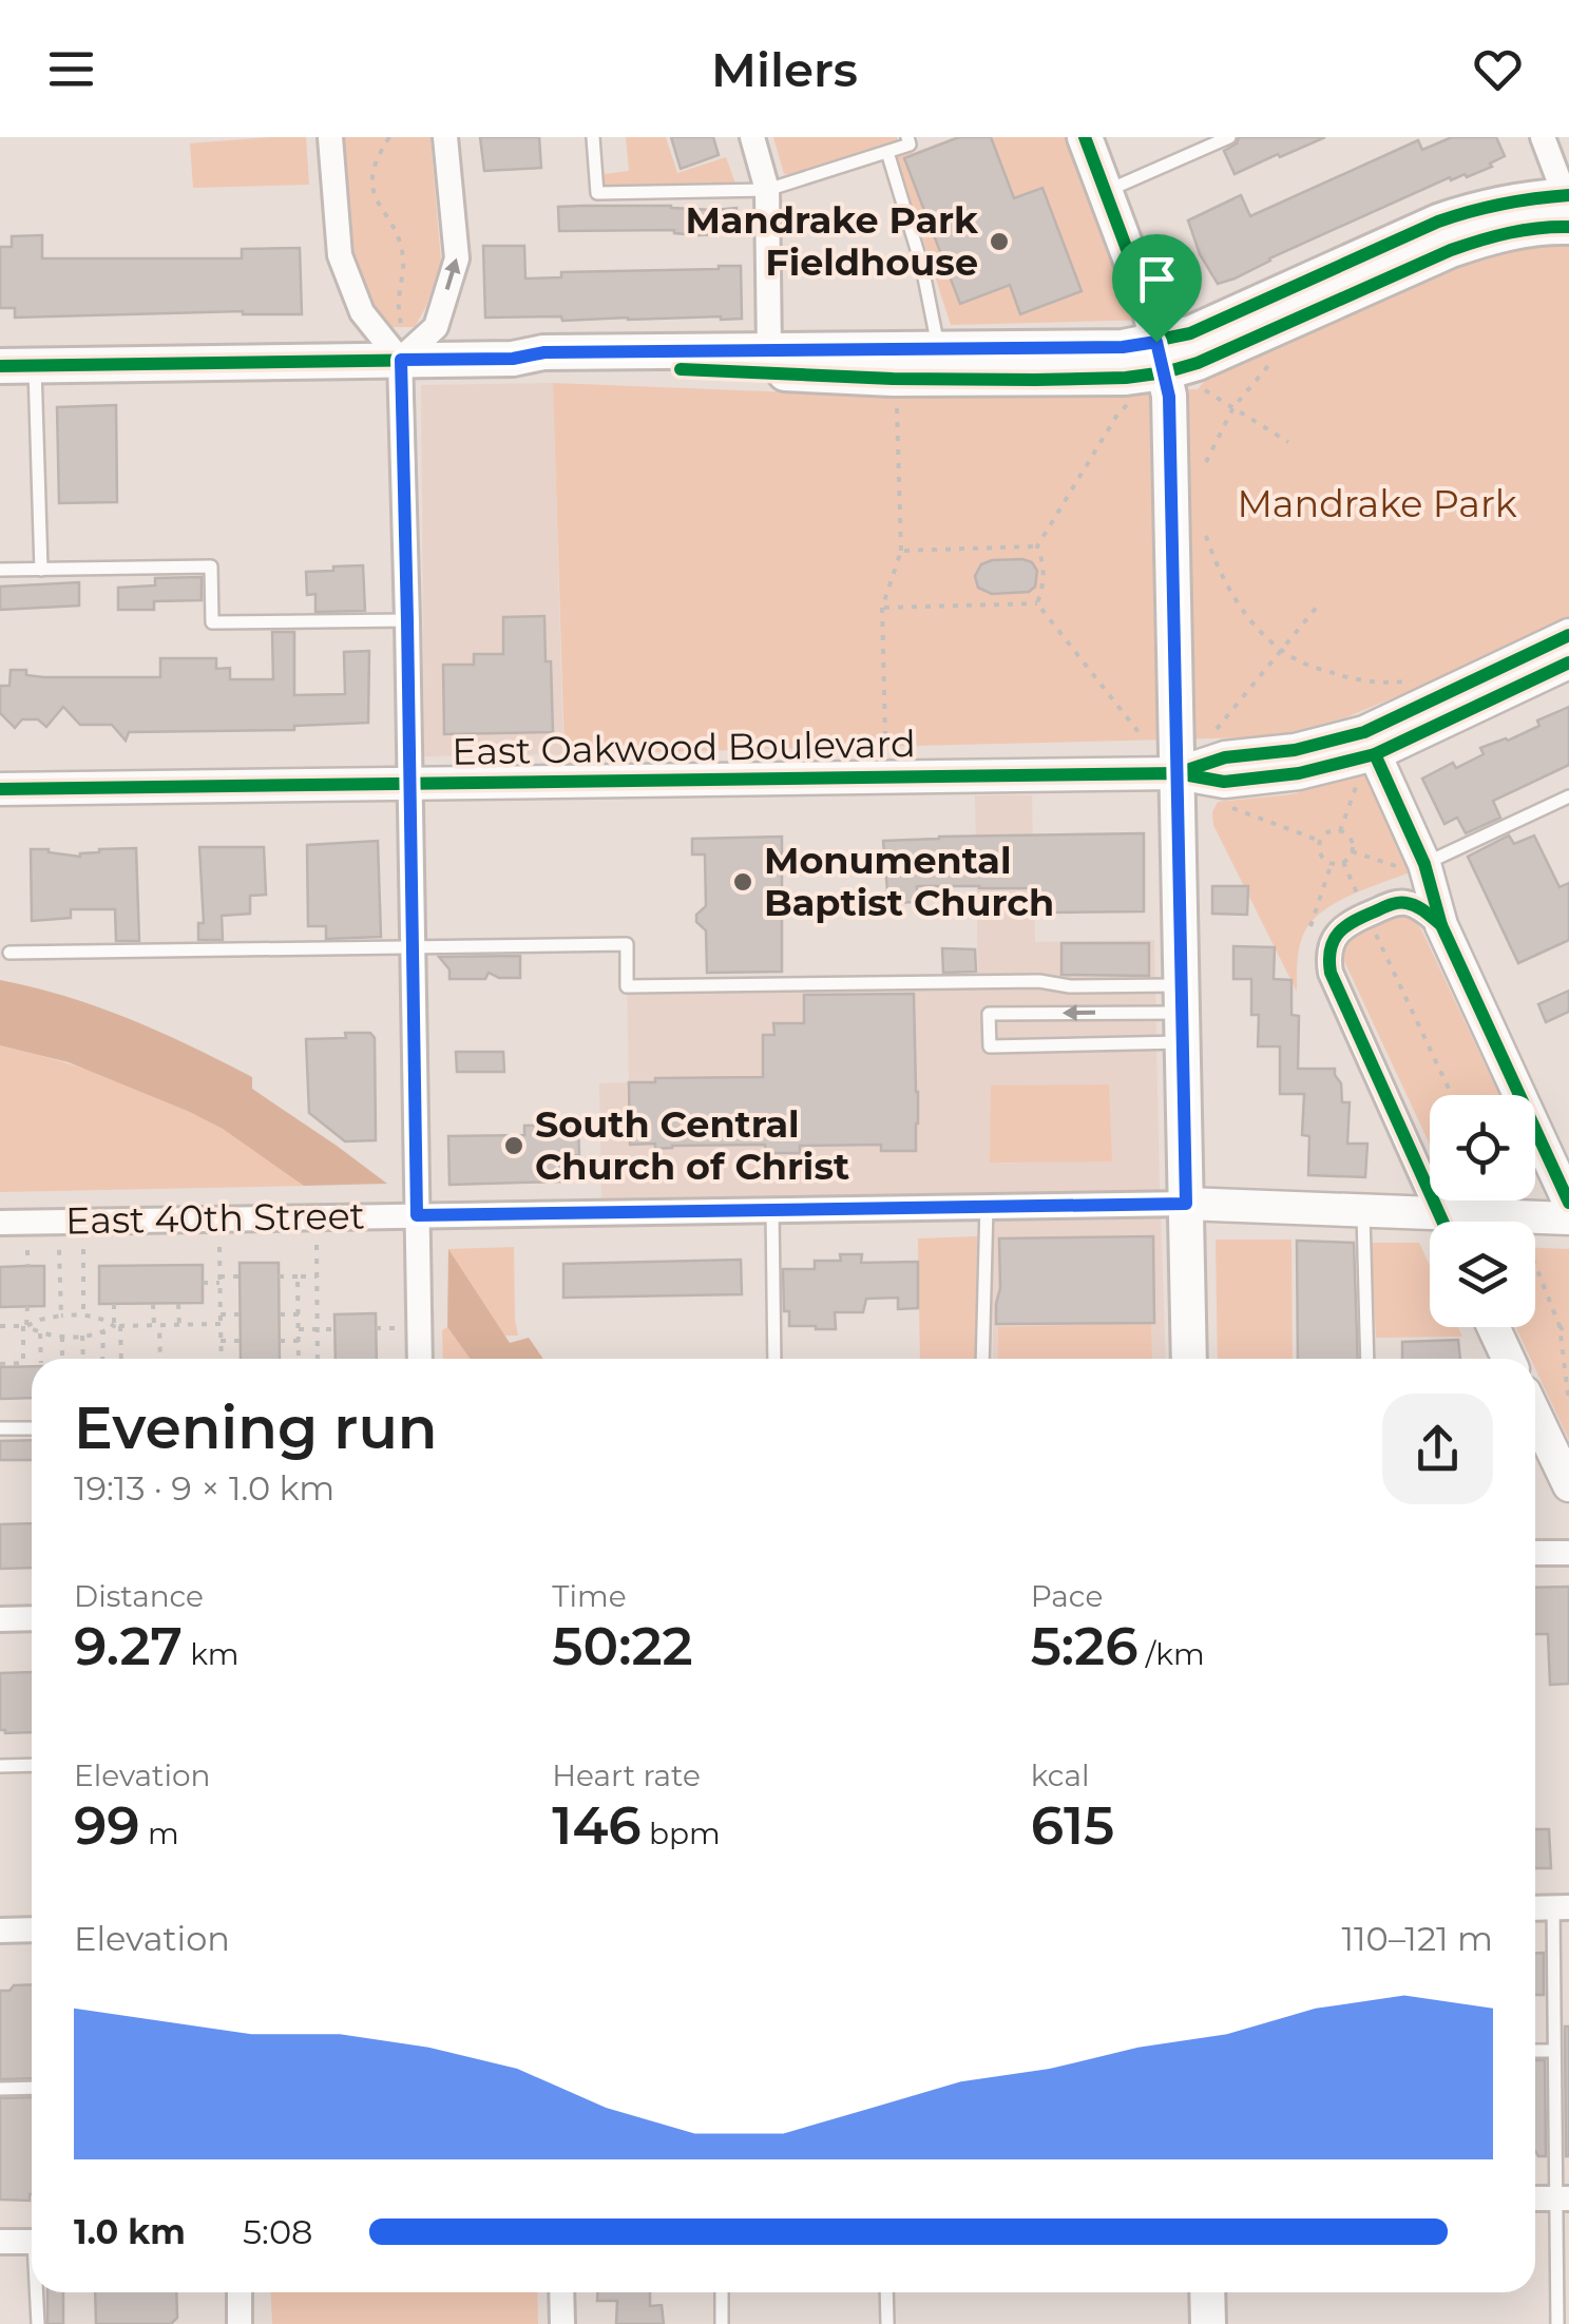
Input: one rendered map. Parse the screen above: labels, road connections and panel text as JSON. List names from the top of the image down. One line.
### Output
{"streets":{"street":["East Oakwood Boulevard","East 40th Street"]},"parks":["Mandrake Park"],"places":["Mandrake Park Fieldhouse","Monumental Baptist Church","South Central Church of Christ"],"page":{"header":"Milers","heading":["Evening run","19:13 · 9 × 1.0 km"],"stats":[["Distance","9.27 km"],["Time","50:22"],["Pace","5:26 /km"],["Elevation","99 m"],["Heart rate","146 bpm"],["kcal","615"]],"chart":["Elevation","110–121 m"],"list":[{"name":"1.0 km","note":"5:08"}]}}
